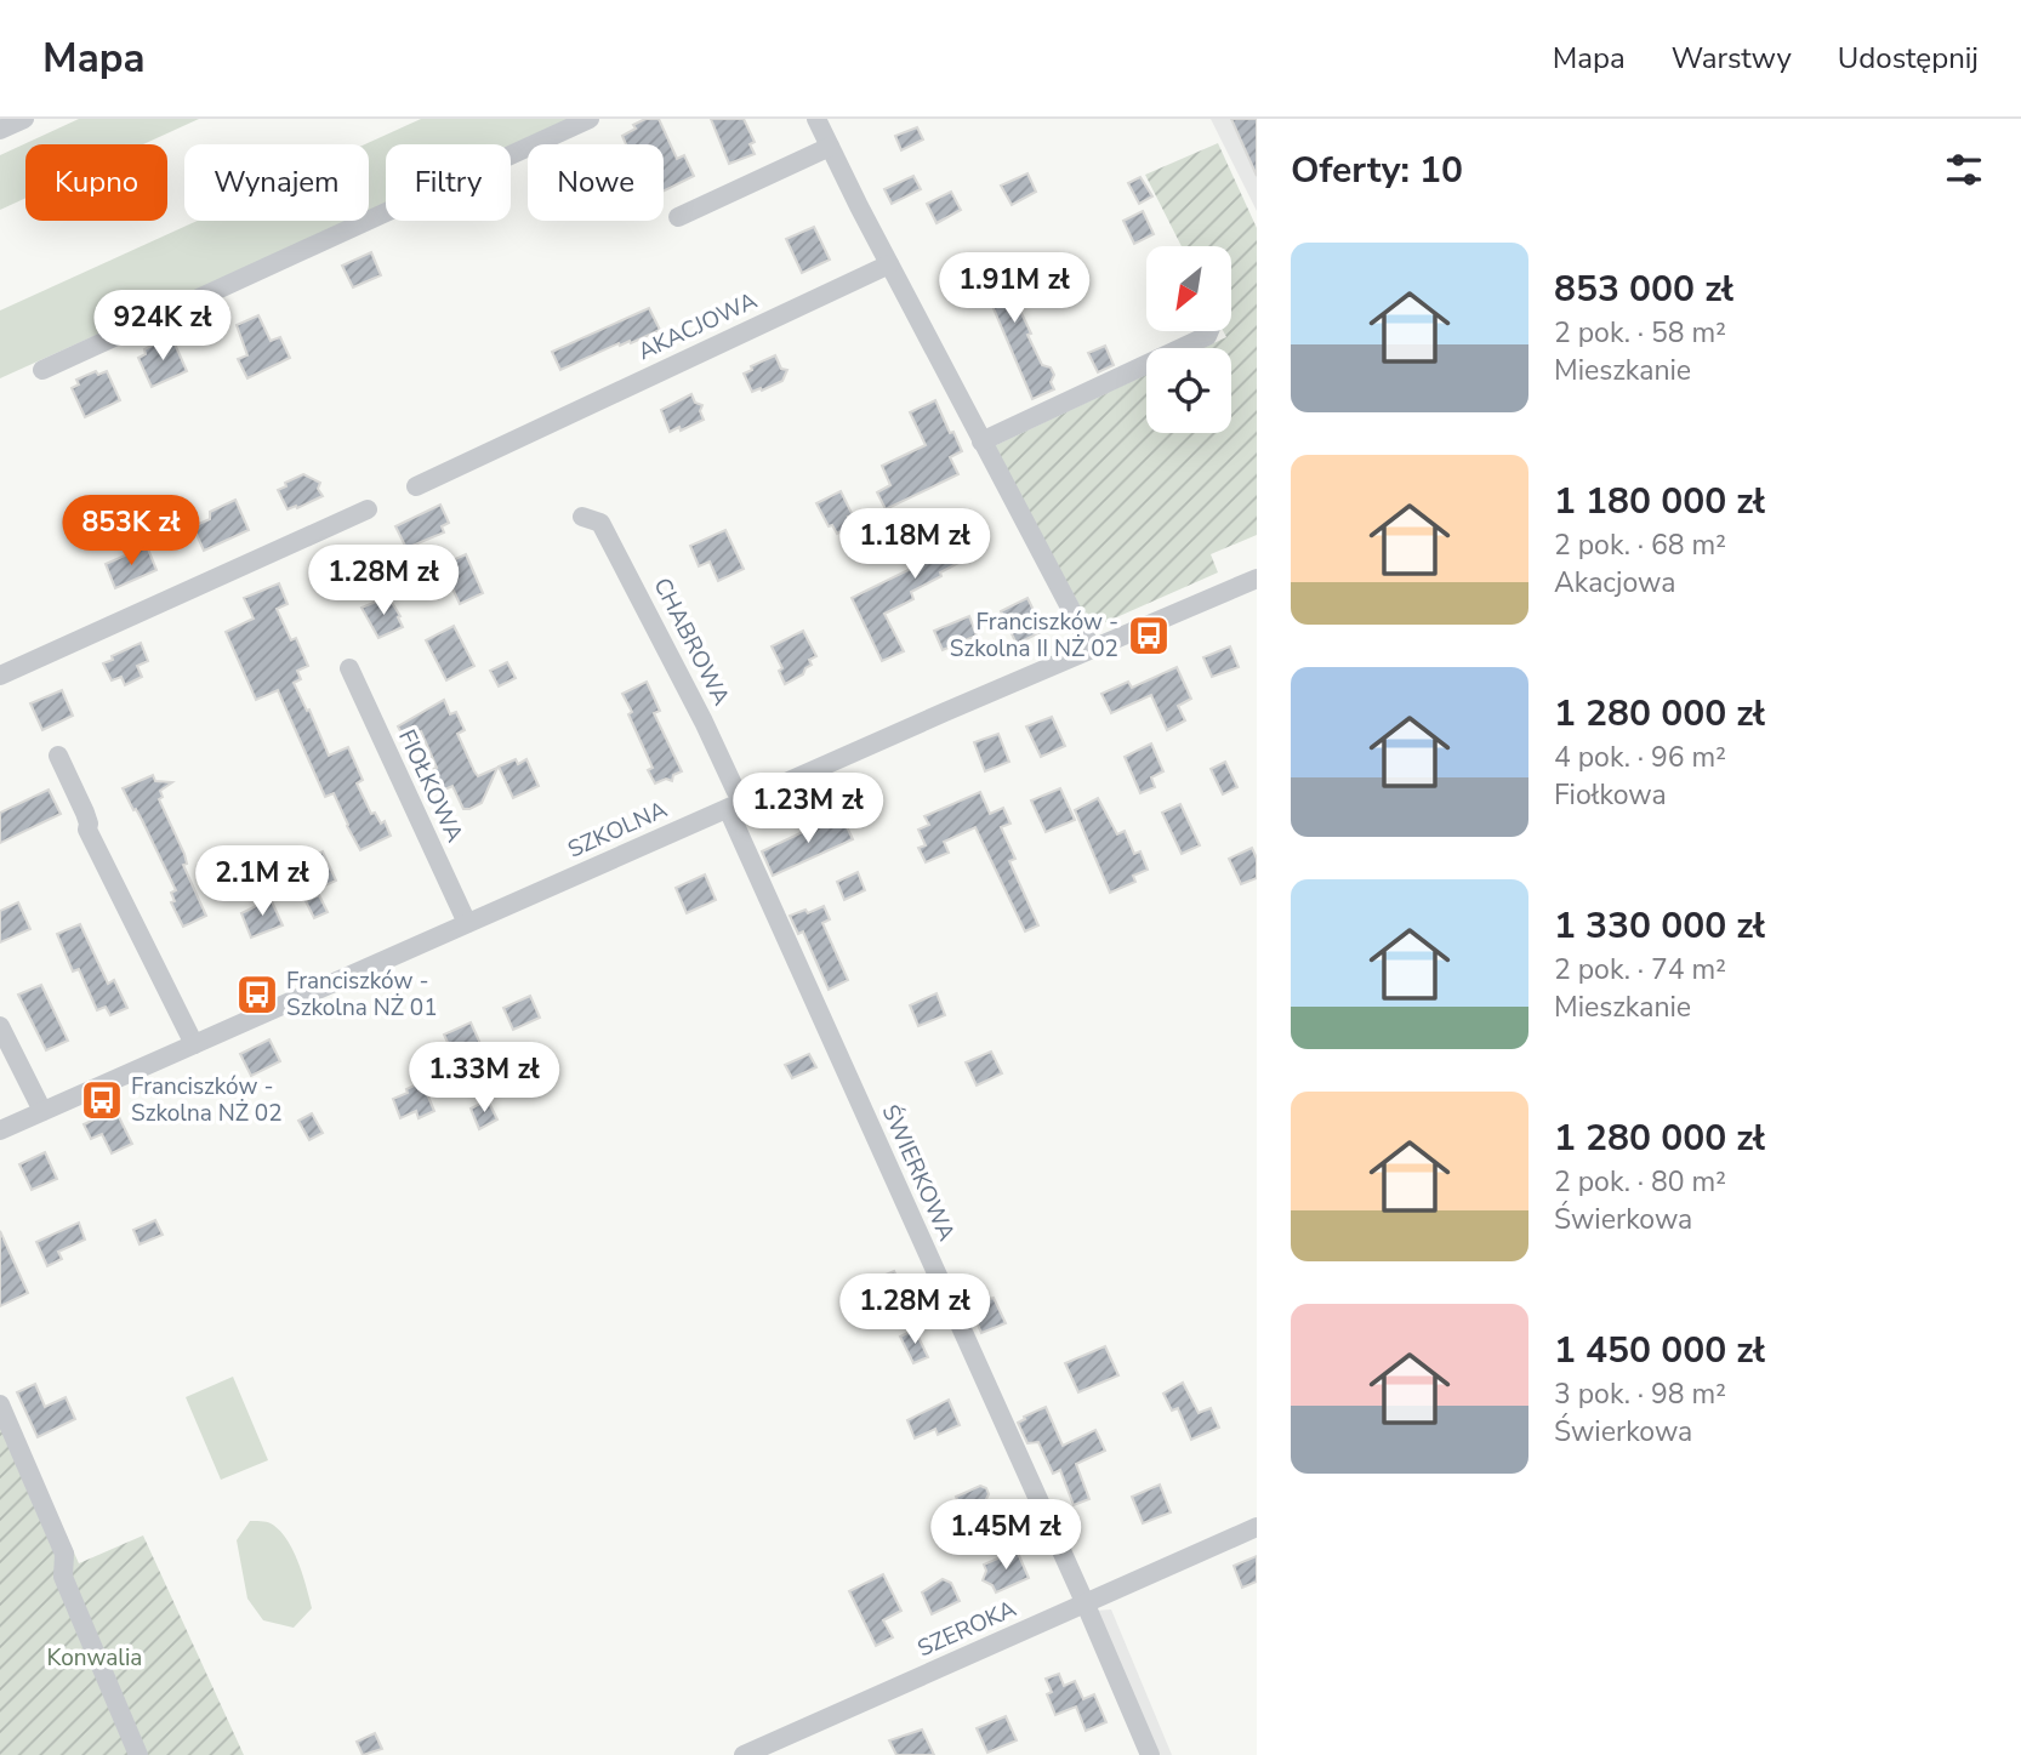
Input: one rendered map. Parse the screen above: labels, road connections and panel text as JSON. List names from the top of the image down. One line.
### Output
{"streets":{"street":["AKACJOWA","CHABROWA","FIOŁKOWA","SZKOLNA","ŚWIERKOWA","SZEROKA"]},"crossings":[["CHABROWA","SZKOLNA"],["CHABROWA","ŚWIERKOWA"],["FIOŁKOWA","SZKOLNA"],["SZKOLNA","ŚWIERKOWA"],["ŚWIERKOWA","SZEROKA"]],"parks":["Konwalia"],"places":{"bus stop":["Franciszków - Szkolna II NŻ 02","Franciszków - Szkolna NŻ 01","Franciszków - Szkolna NŻ 02"]},"north":"bottom left","page":{"header":"Mapa","nav":["Mapa","Warstwy","Udostępnij"],"heading":"Oferty: 10","chip":["Kupno","Wynajem","Filtry","Nowe"],"list":[{"name":"853 000 zł","note":"2 pok. · 58 m² · Mieszkanie"},{"name":"1 180 000 zł","note":"2 pok. · 68 m² · Akacjowa"},{"name":"1 280 000 zł","note":"4 pok. · 96 m² · Fiołkowa"},{"name":"1 330 000 zł","note":"2 pok. · 74 m² · Mieszkanie"},{"name":"1 280 000 zł","note":"2 pok. · 80 m² · Świerkowa"},{"name":"1 450 000 zł","note":"3 pok. · 98 m² · Świerkowa"}],"price":["1.91M zł","924K zł","853K zł","1.18M zł","1.28M zł","1.23M zł","2.1M zł","1.33M zł","1.28M zł","1.45M zł"]}}
